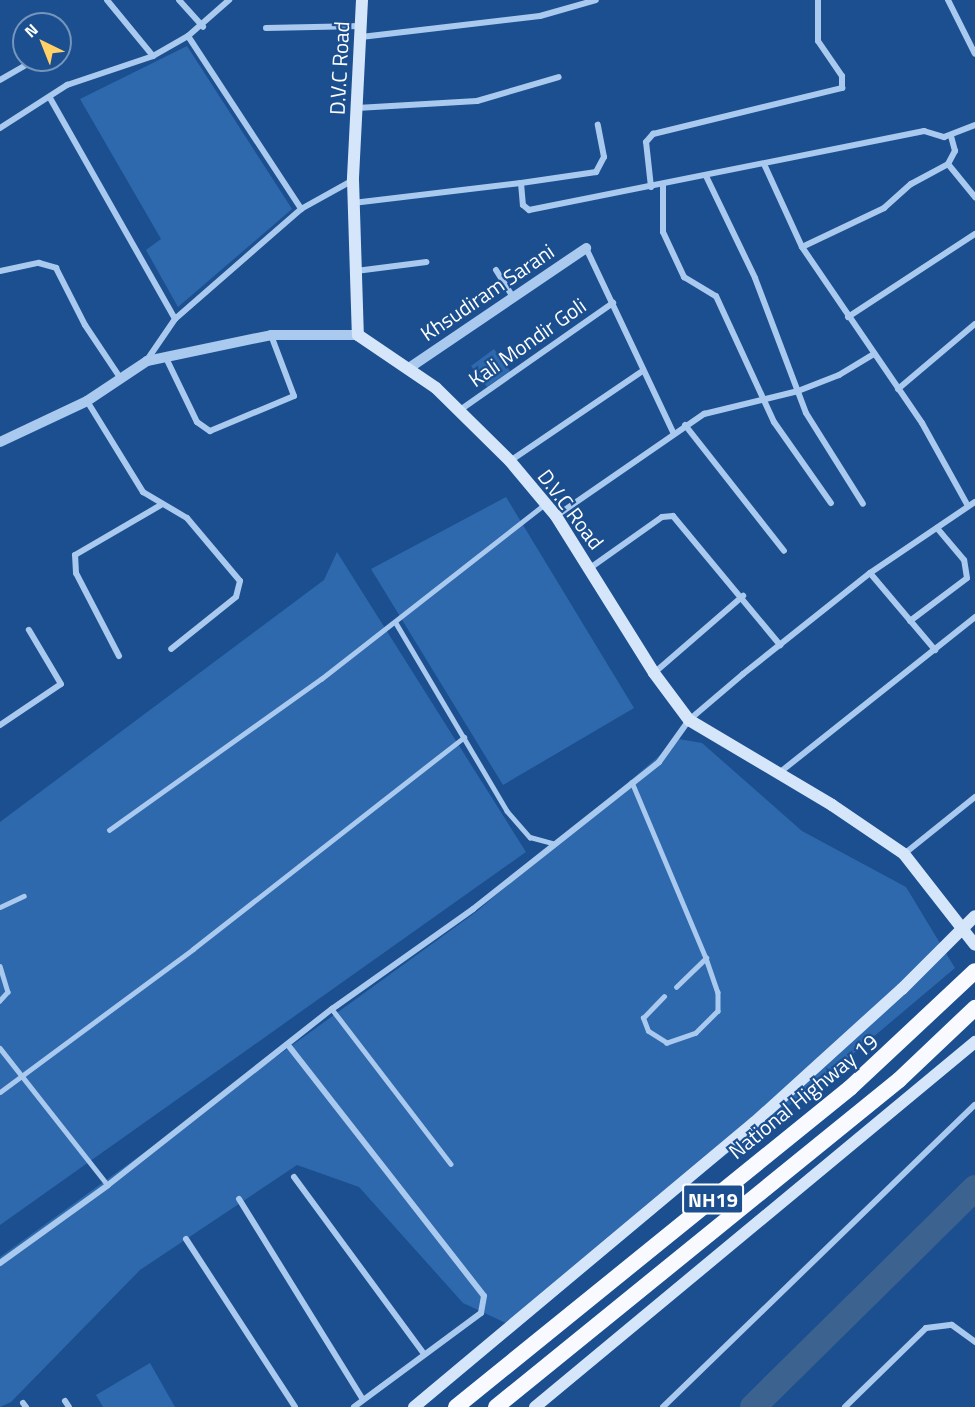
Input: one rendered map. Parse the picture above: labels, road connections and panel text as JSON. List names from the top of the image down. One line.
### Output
{"streets":{"highway":["National Highway 19","NH19"],"main road":["D.V.C Road"],"street":["Khsudiram Sarani","Kali Mondir Goli"]},"crossings":[["D.V.C Road","Khsudiram Sarani"],["D.V.C Road","Kali Mondir Goli"]],"north":"top left"}
